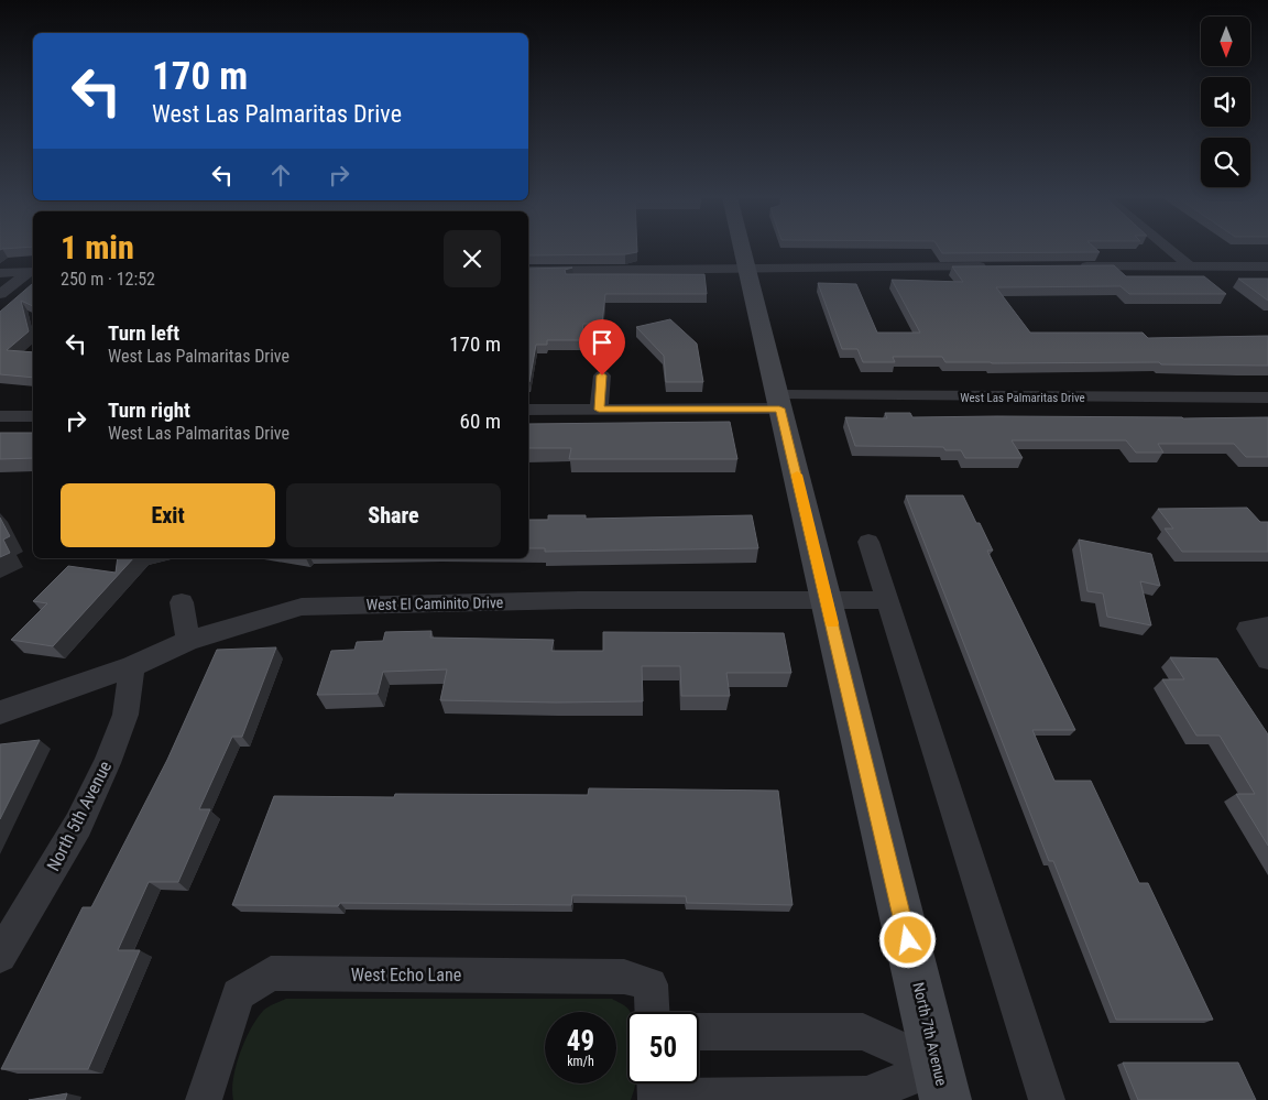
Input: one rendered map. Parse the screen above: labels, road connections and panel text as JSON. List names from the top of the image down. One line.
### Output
{"streets":{"main road":["North 7th Avenue"],"street":["West Las Palmaritas Drive","West El Caminito Drive","North 5th Avenue","West Echo Lane"]},"crossings":[["West Las Palmaritas Drive","North 7th Avenue"],["West El Caminito Drive","North 5th Avenue"],["West El Caminito Drive","North 7th Avenue"]],"north":"bottom","page":{"turn":["170 m","West Las Palmaritas Drive"],"heading":["1 min","250 m · 12:52"],"list":[{"name":"Turn left","note":"West Las Palmaritas Drive","value":"170 m"},{"name":"Turn right","note":"West Las Palmaritas Drive","value":"60 m"}],"buttons":["Exit","Share"],"speed":"49 km/h","limit":"50"}}
